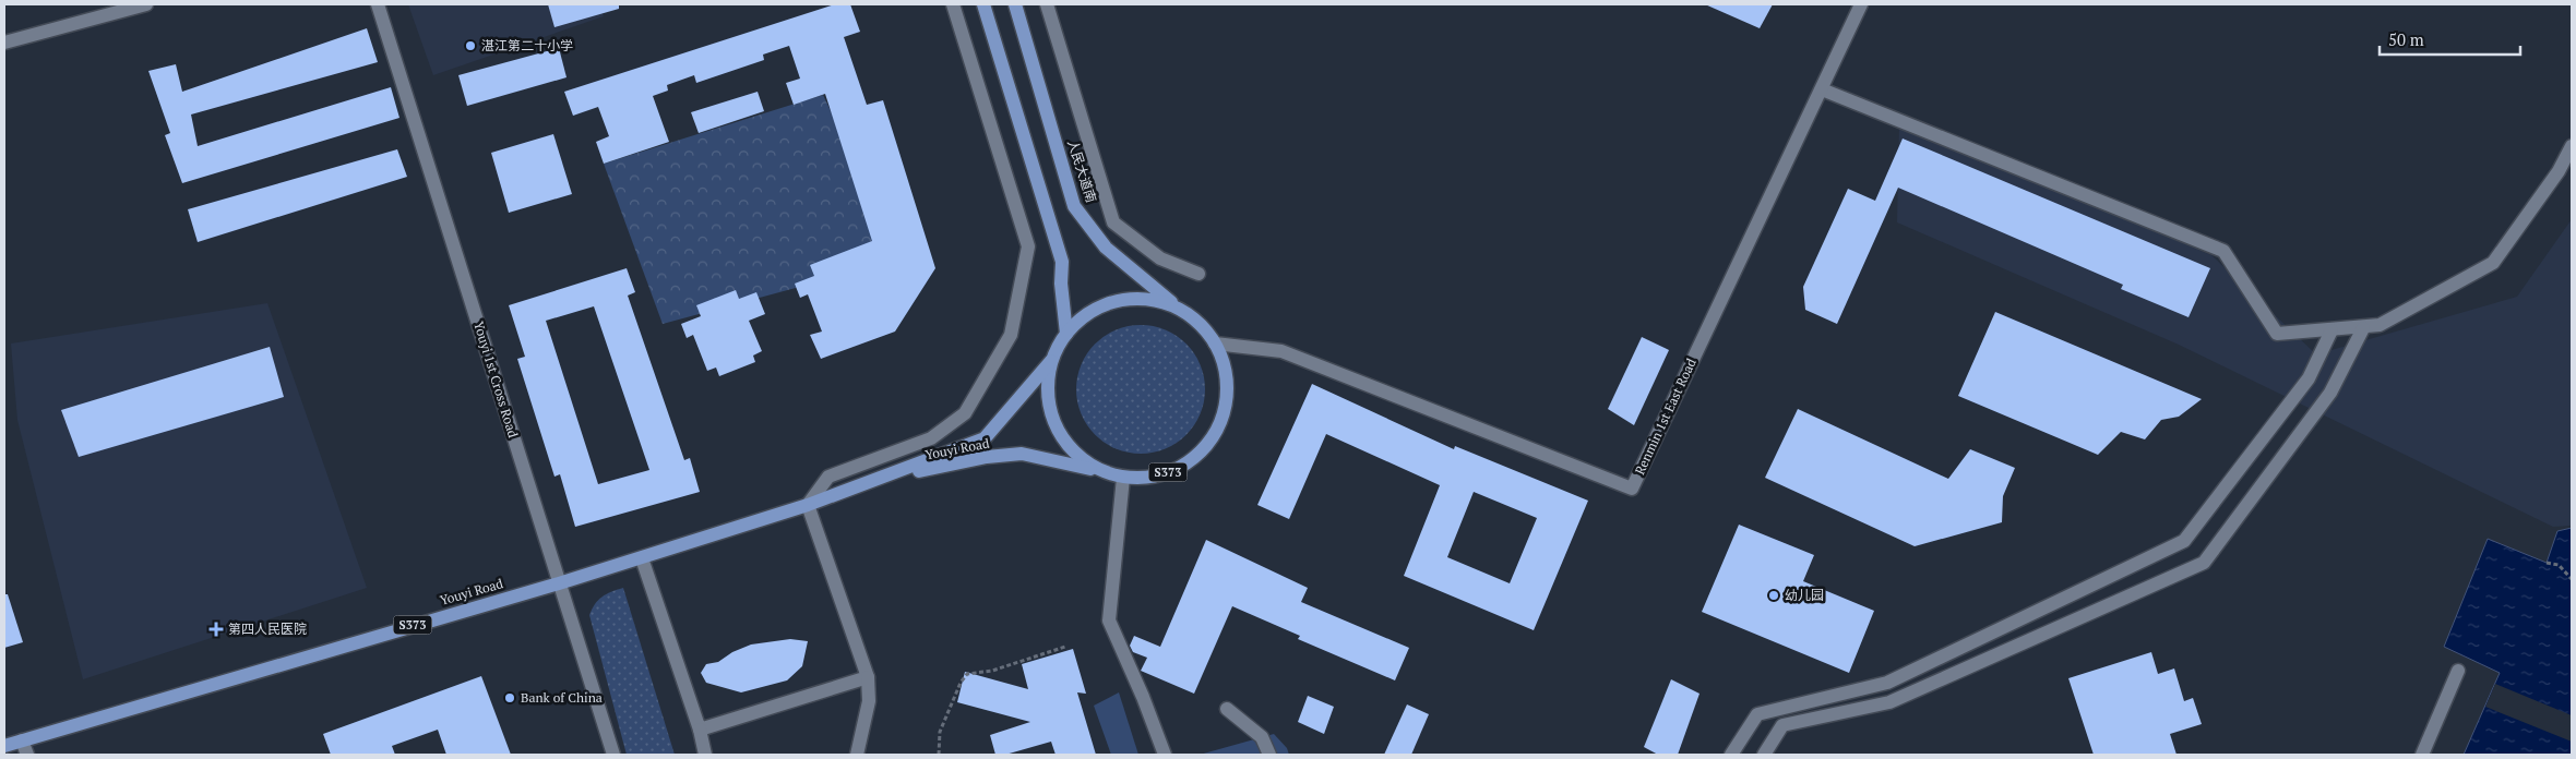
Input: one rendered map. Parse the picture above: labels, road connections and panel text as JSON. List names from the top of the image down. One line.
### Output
{"streets":{"main road":["人民大道南","Youyi Road","S373"],"street":["Youyi 1st Cross Road","Renmin 1st East Road"]},"crossings":[["人民大道南","Renmin 1st East Road"],["人民大道南","Youyi Road"],["人民大道南","S373"],["Youyi 1st Cross Road","Youyi Road"],["Renmin 1st East Road","Youyi Road"],["Renmin 1st East Road","S373"],["Youyi Road","S373"]],"places":{"other":["湛江第二十小学","幼儿园","Bank of China"],"health":["第四人民医院"]},"scale_bar":"50 m"}
